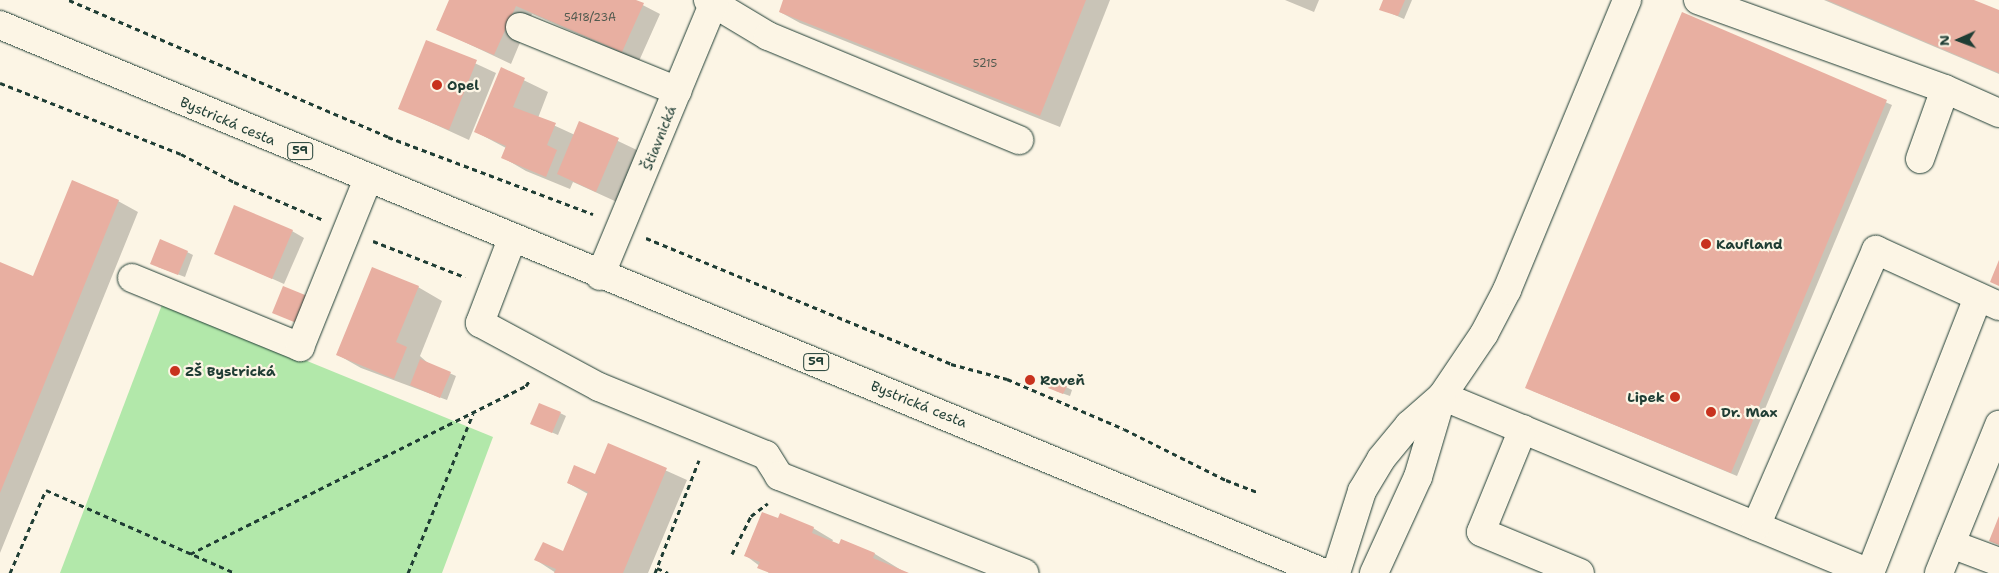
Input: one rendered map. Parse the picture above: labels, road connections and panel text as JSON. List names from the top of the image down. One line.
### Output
{"streets":{"main road":["Bystrická cesta","Štiavnická","59"]},"crossings":[["Bystrická cesta","Štiavnická"]],"places":["Opel","Kaufland","ZŠ Bystrická","Roveň","Lipek","Dr. Max"],"house_numbers":["5418/23A","5215"],"north":"left"}
